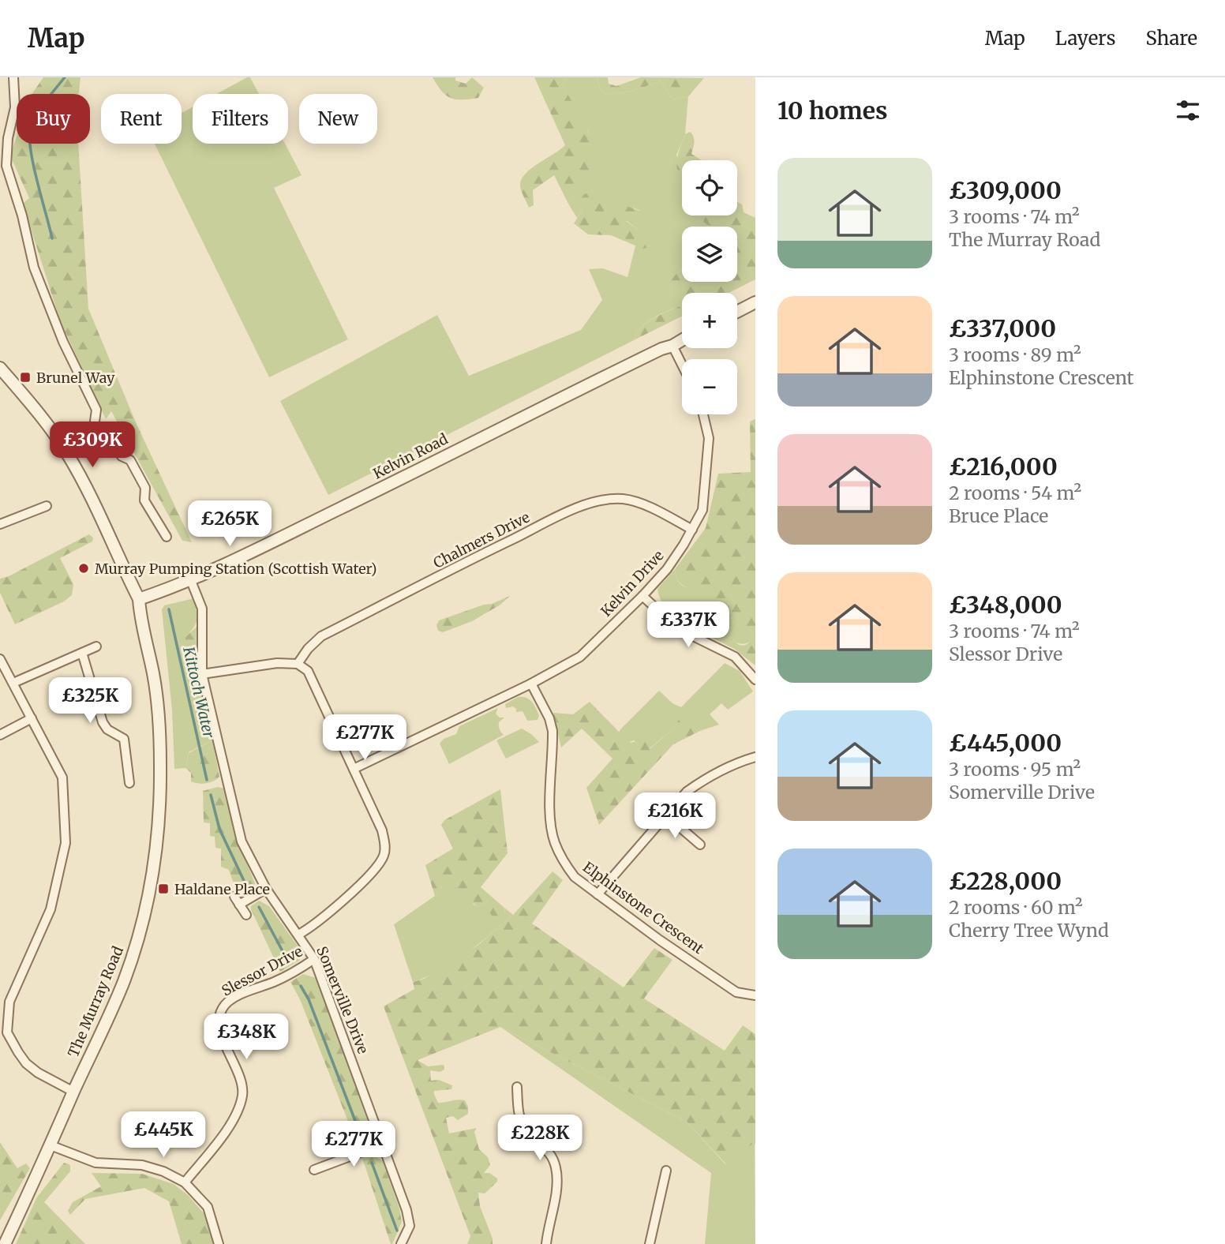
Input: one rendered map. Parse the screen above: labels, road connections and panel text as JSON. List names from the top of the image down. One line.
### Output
{"streets":{"street":["Kelvin Road","Chalmers Drive","Kelvin Drive","Elphinstone Crescent","Slessor Drive","Somerville Drive","The Murray Road"]},"crossings":[["Kelvin Road","Somerville Drive"],["Kelvin Road","The Murray Road"],["Chalmers Drive","Kelvin Drive"],["Kelvin Drive","Elphinstone Crescent"],["Slessor Drive","Somerville Drive"]],"water":["Kittoch Water"],"places":{"transit":["Brunel Way","Haldane Place"],"other":["Murray Pumping Station (Scottish Water)"]},"page":{"header":"Map","nav":["Map","Layers","Share"],"heading":"10 homes","chip":["Buy","Rent","Filters","New"],"list":[{"name":"£309,000","note":"3 rooms · 74 m² · The Murray Road"},{"name":"£337,000","note":"3 rooms · 89 m² · Elphinstone Crescent"},{"name":"£216,000","note":"2 rooms · 54 m² · Bruce Place"},{"name":"£348,000","note":"3 rooms · 74 m² · Slessor Drive"},{"name":"£445,000","note":"3 rooms · 95 m² · Somerville Drive"},{"name":"£228,000","note":"2 rooms · 60 m² · Cherry Tree Wynd"}],"map_buttons":["+","−"],"price":["£309K","£265K","£337K","£325K","£277K","£216K","£348K","£445K","£228K","£277K"]}}
